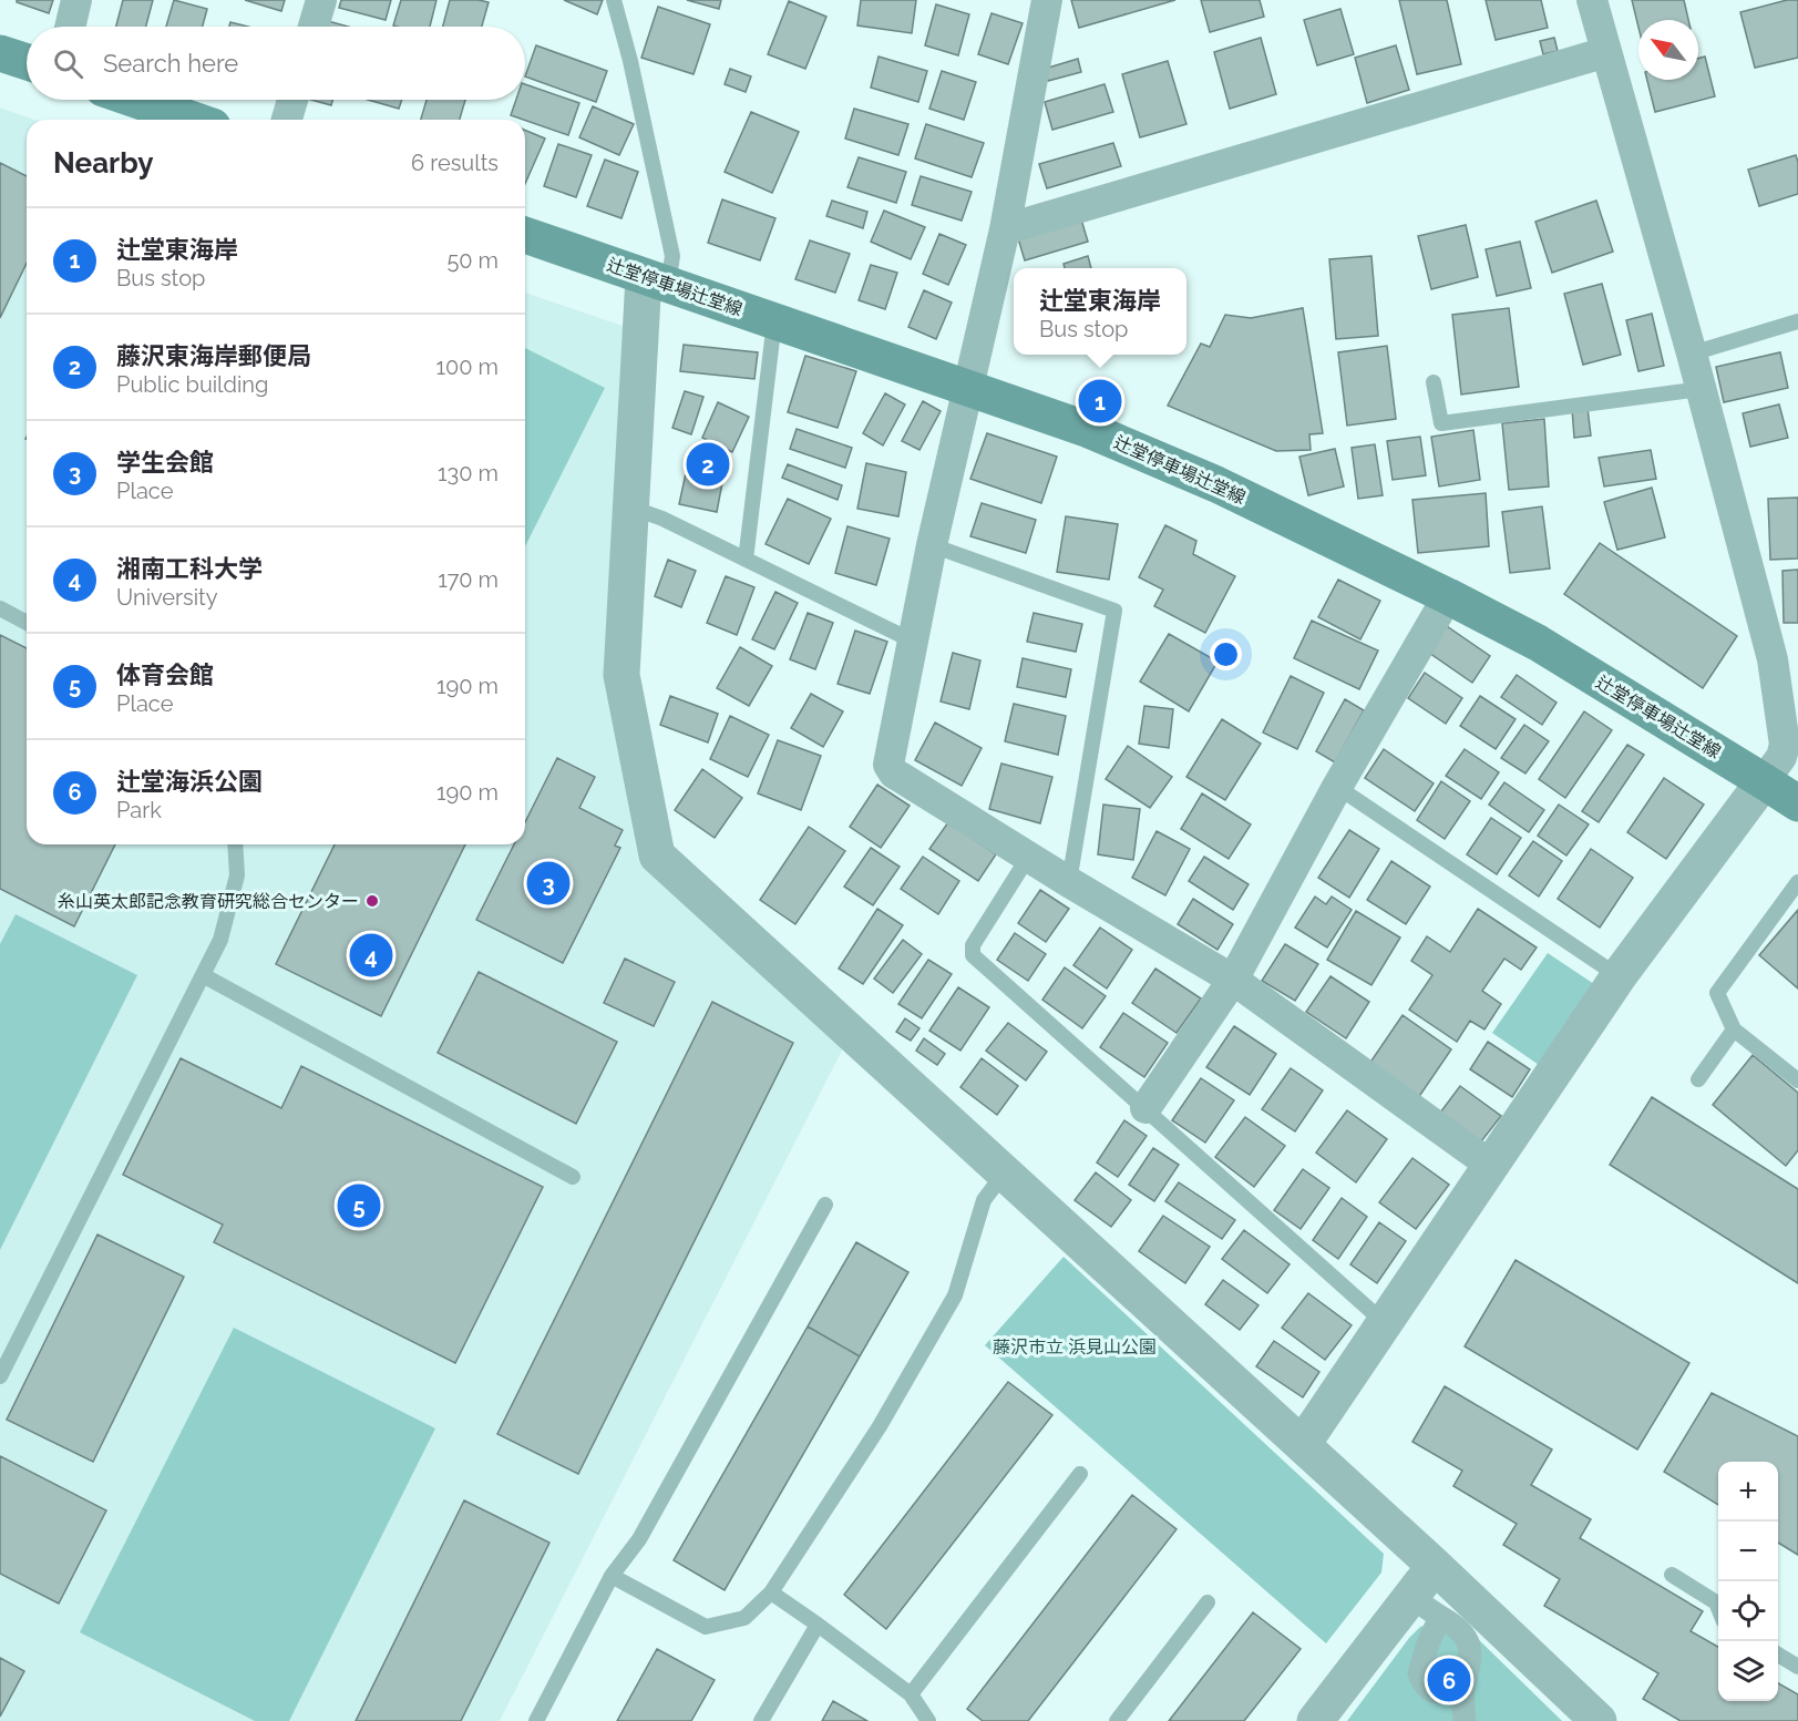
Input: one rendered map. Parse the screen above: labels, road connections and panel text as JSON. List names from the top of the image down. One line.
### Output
{"streets":{"main road":["辻堂停車場辻堂線"]},"parks":["藤沢市立 浜見山公園"],"places":["糸山英太郎記念教育研究総合センター"],"north":"top left","page":{"search":"Search here","heading":["Nearby","6 results"],"list":[{"mark":"1","name":"辻堂東海岸","note":"Bus stop","value":"50 m"},{"mark":"2","name":"藤沢東海岸郵便局","note":"Public building","value":"100 m"},{"mark":"3","name":"学生会館","note":"Place","value":"130 m"},{"mark":"4","name":"湘南工科大学","note":"University","value":"170 m"},{"mark":"5","name":"体育会館","note":"Place","value":"190 m"},{"mark":"6","name":"辻堂海浜公園","note":"Park","value":"190 m"}],"popup":["辻堂東海岸","Bus stop"],"pins":["1","2","3","4","5","6"],"map_buttons":["+","−"]}}
